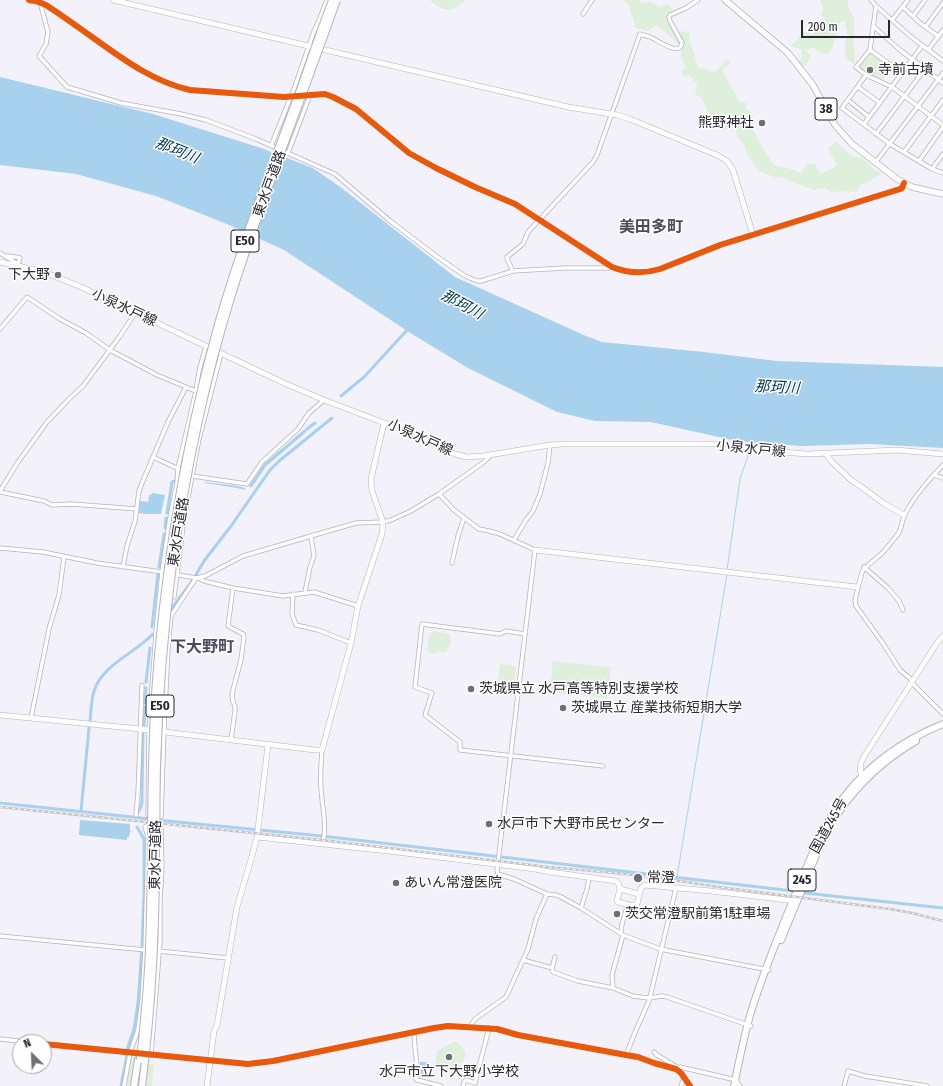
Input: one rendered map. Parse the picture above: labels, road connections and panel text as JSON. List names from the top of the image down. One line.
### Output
{"streets":{"highway":["東水戸道路","E50","国道245号","245"],"main road":["38"],"street":["小泉水戸線"]},"districts":["美田多町","下大野町"],"water":["那珂川"],"places":["寺前古墳","熊野神社","下大野","茨城県立 水戸高等特別支援学校","茨城県立 産業技術短期大学","水戸市下大野市民センター","常澄","あいん常澄医院","茨交常澄駅前第1駐車場","水戸市立下大野小学校"],"scale_bar":"200 m","north":"top left"}
